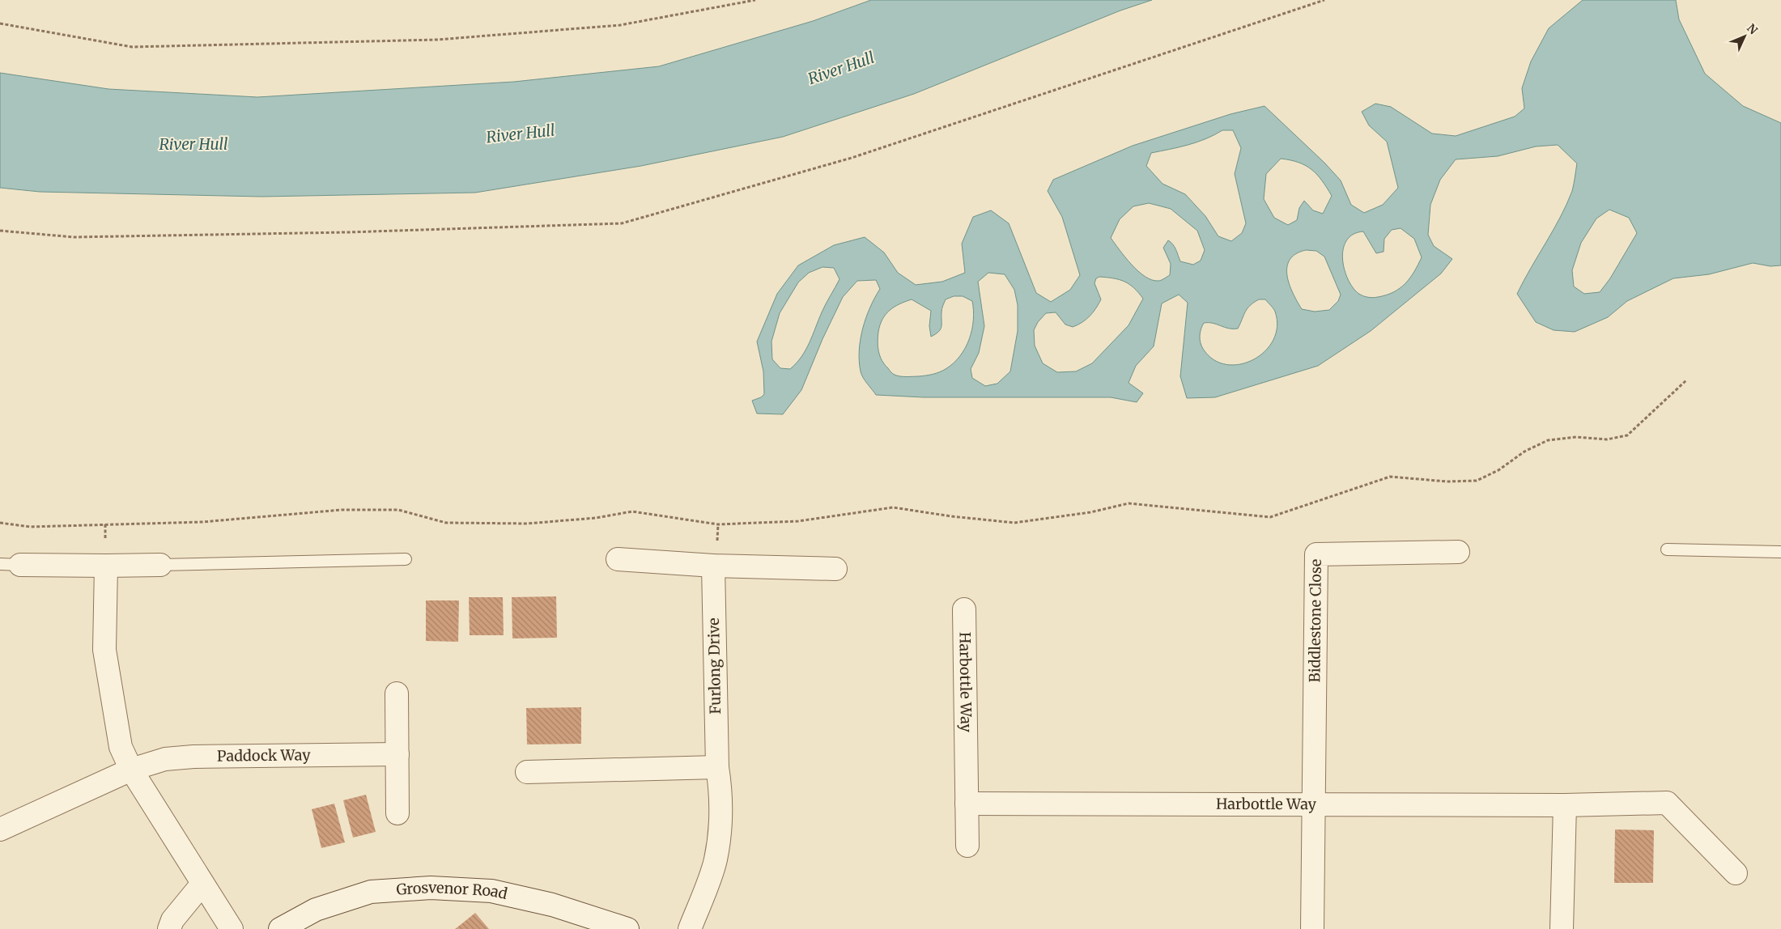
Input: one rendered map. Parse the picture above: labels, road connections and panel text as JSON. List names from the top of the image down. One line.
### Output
{"streets":{"street":["Biddlestone Close","Furlong Drive","Harbottle Way","Paddock Way","Grosvenor Road"]},"crossings":[["Biddlestone Close","Harbottle Way"]],"water":["River Hull"],"north":"top right"}
